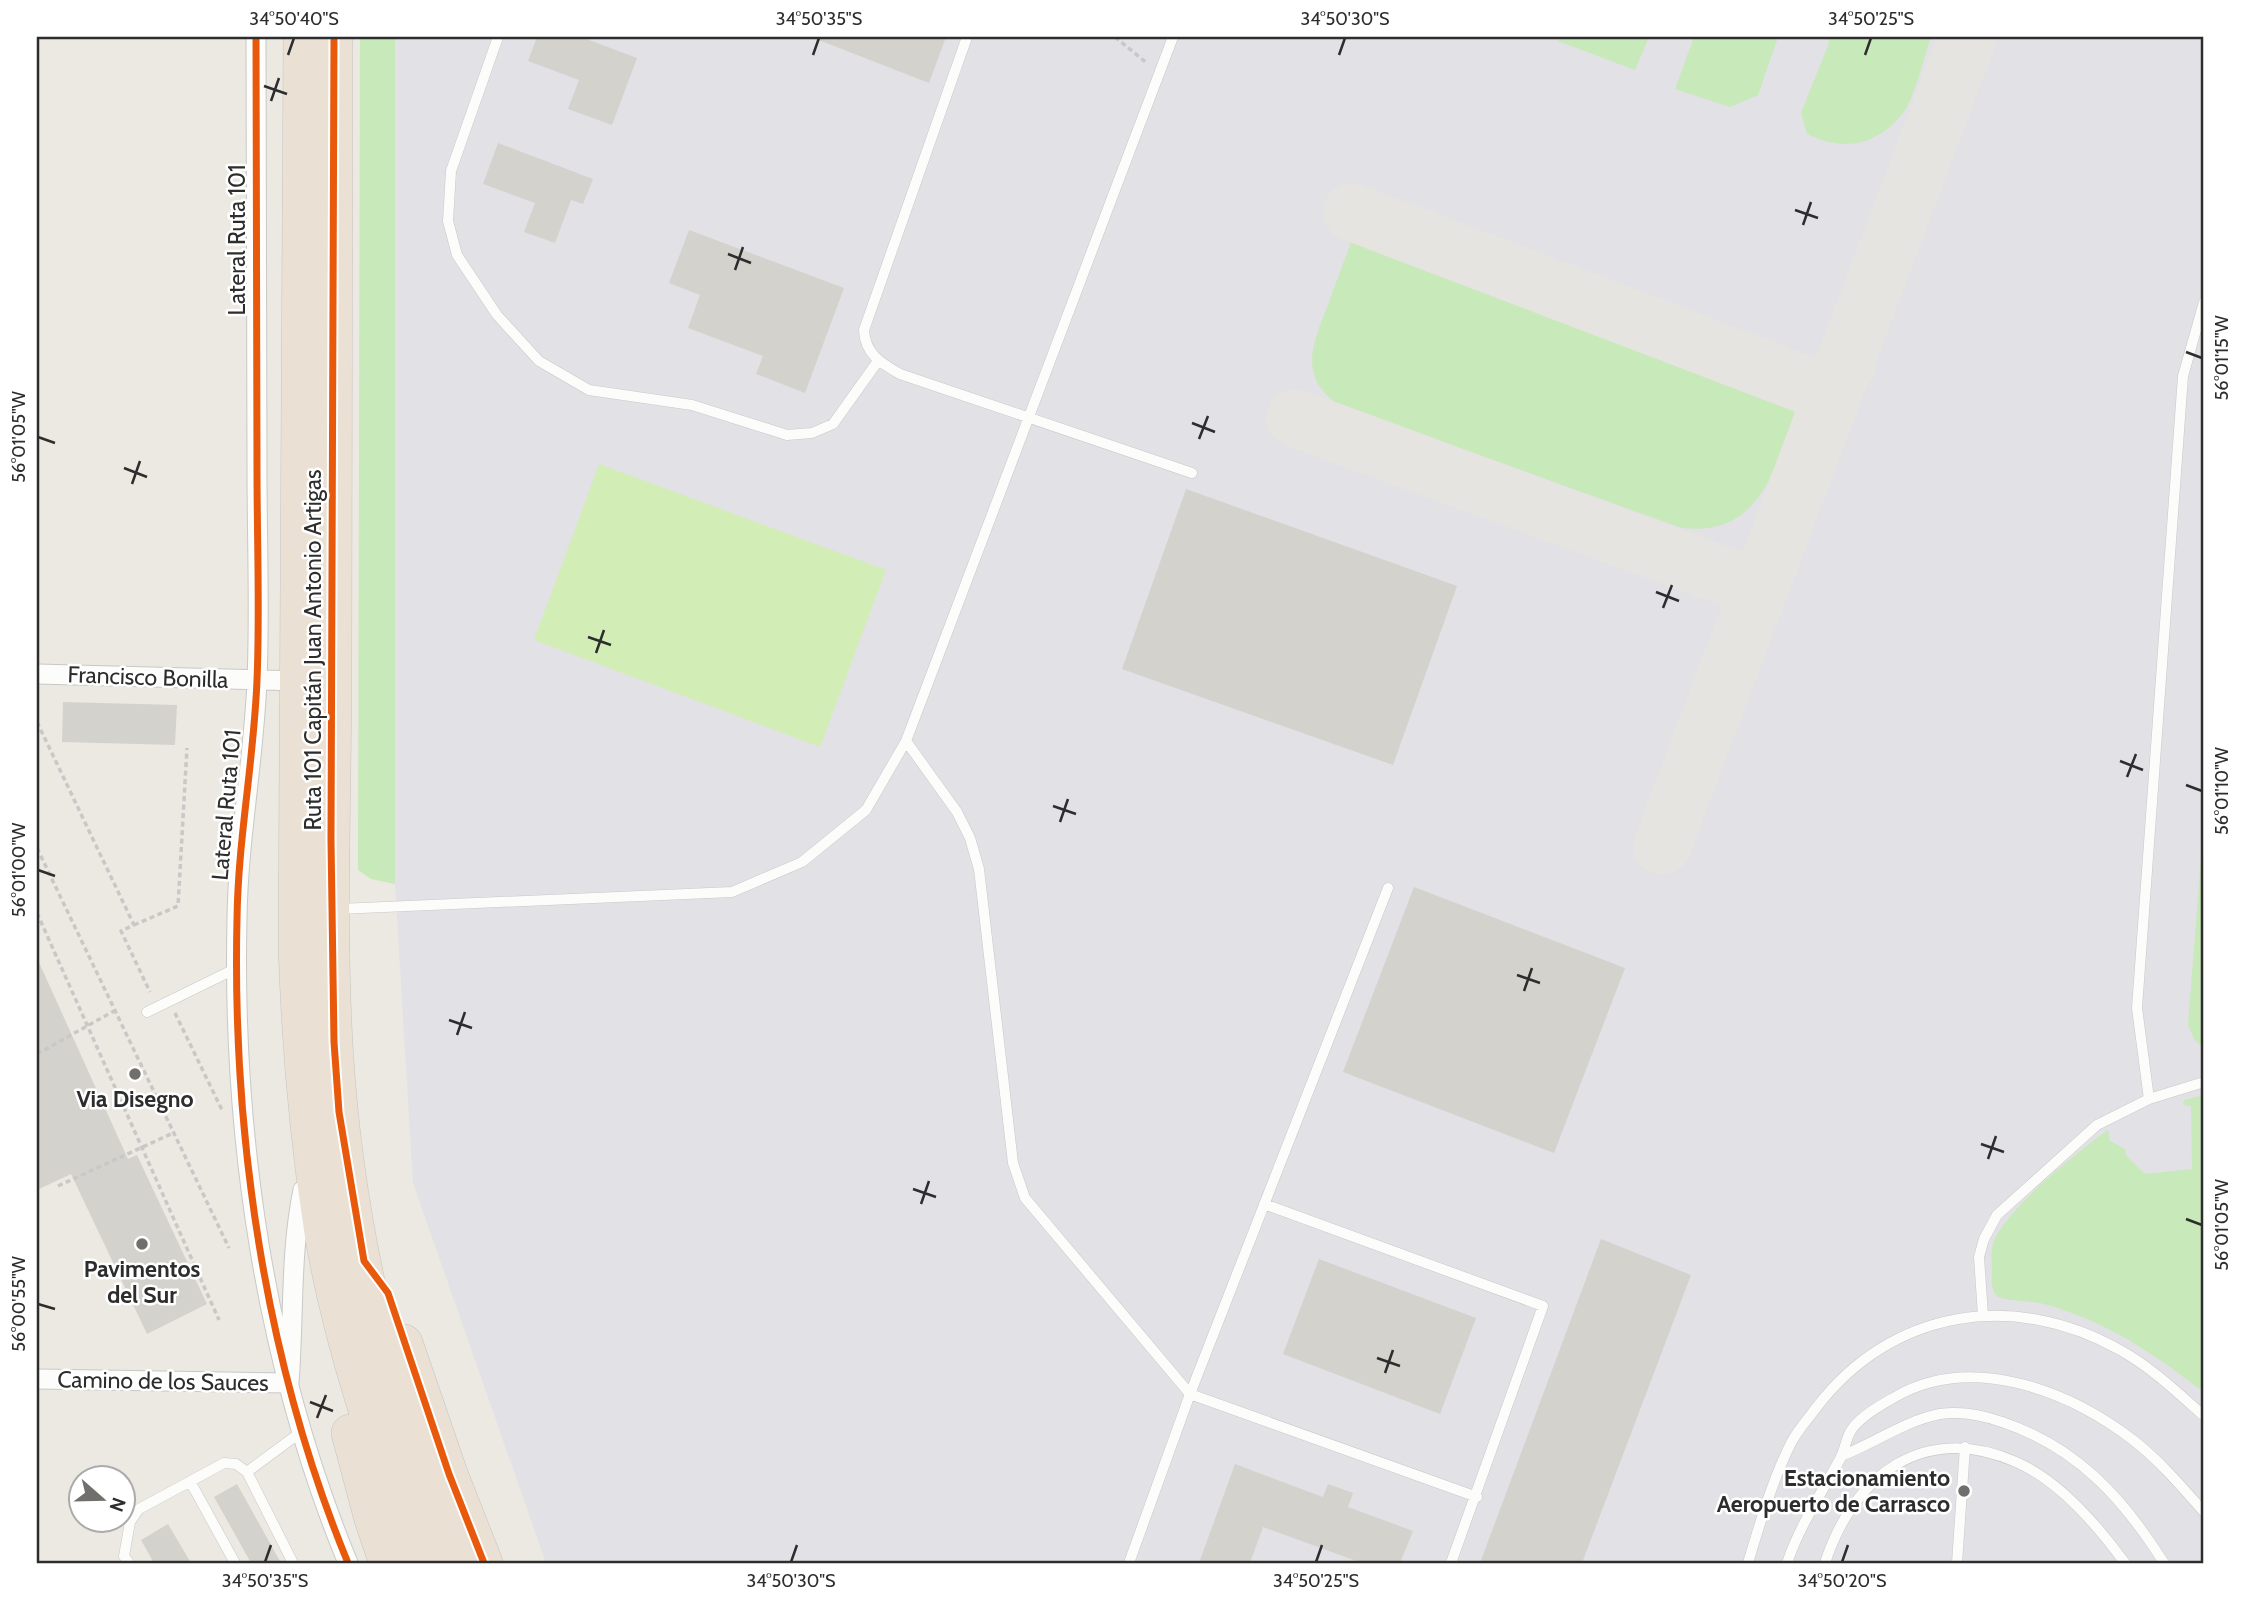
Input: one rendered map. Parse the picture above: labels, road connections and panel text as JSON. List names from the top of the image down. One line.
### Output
{"streets":{"highway":["Ruta 101 Capitán Juan Antonio Artigas"],"street":["Lateral Ruta 101","Francisco Bonilla","Camino de los Sauces"]},"crossings":[["Lateral Ruta 101","Francisco Bonilla"],["Lateral Ruta 101","Camino de los Sauces"],["Ruta 101 Capitán Juan Antonio Artigas","Francisco Bonilla"]],"places":["Via Disegno","Pavimentos del Sur","Estacionamiento Aeropuerto de Carrasco"],"north":"right","coordinates":["34°50'40\"S","34°50'35\"S","34°50'30\"S","34°50'25\"S","56°01'15\"W","56°01'05\"W","56°01'10\"W","56°01'00\"W","56°00'55\"W","34°50'20\"S"]}
